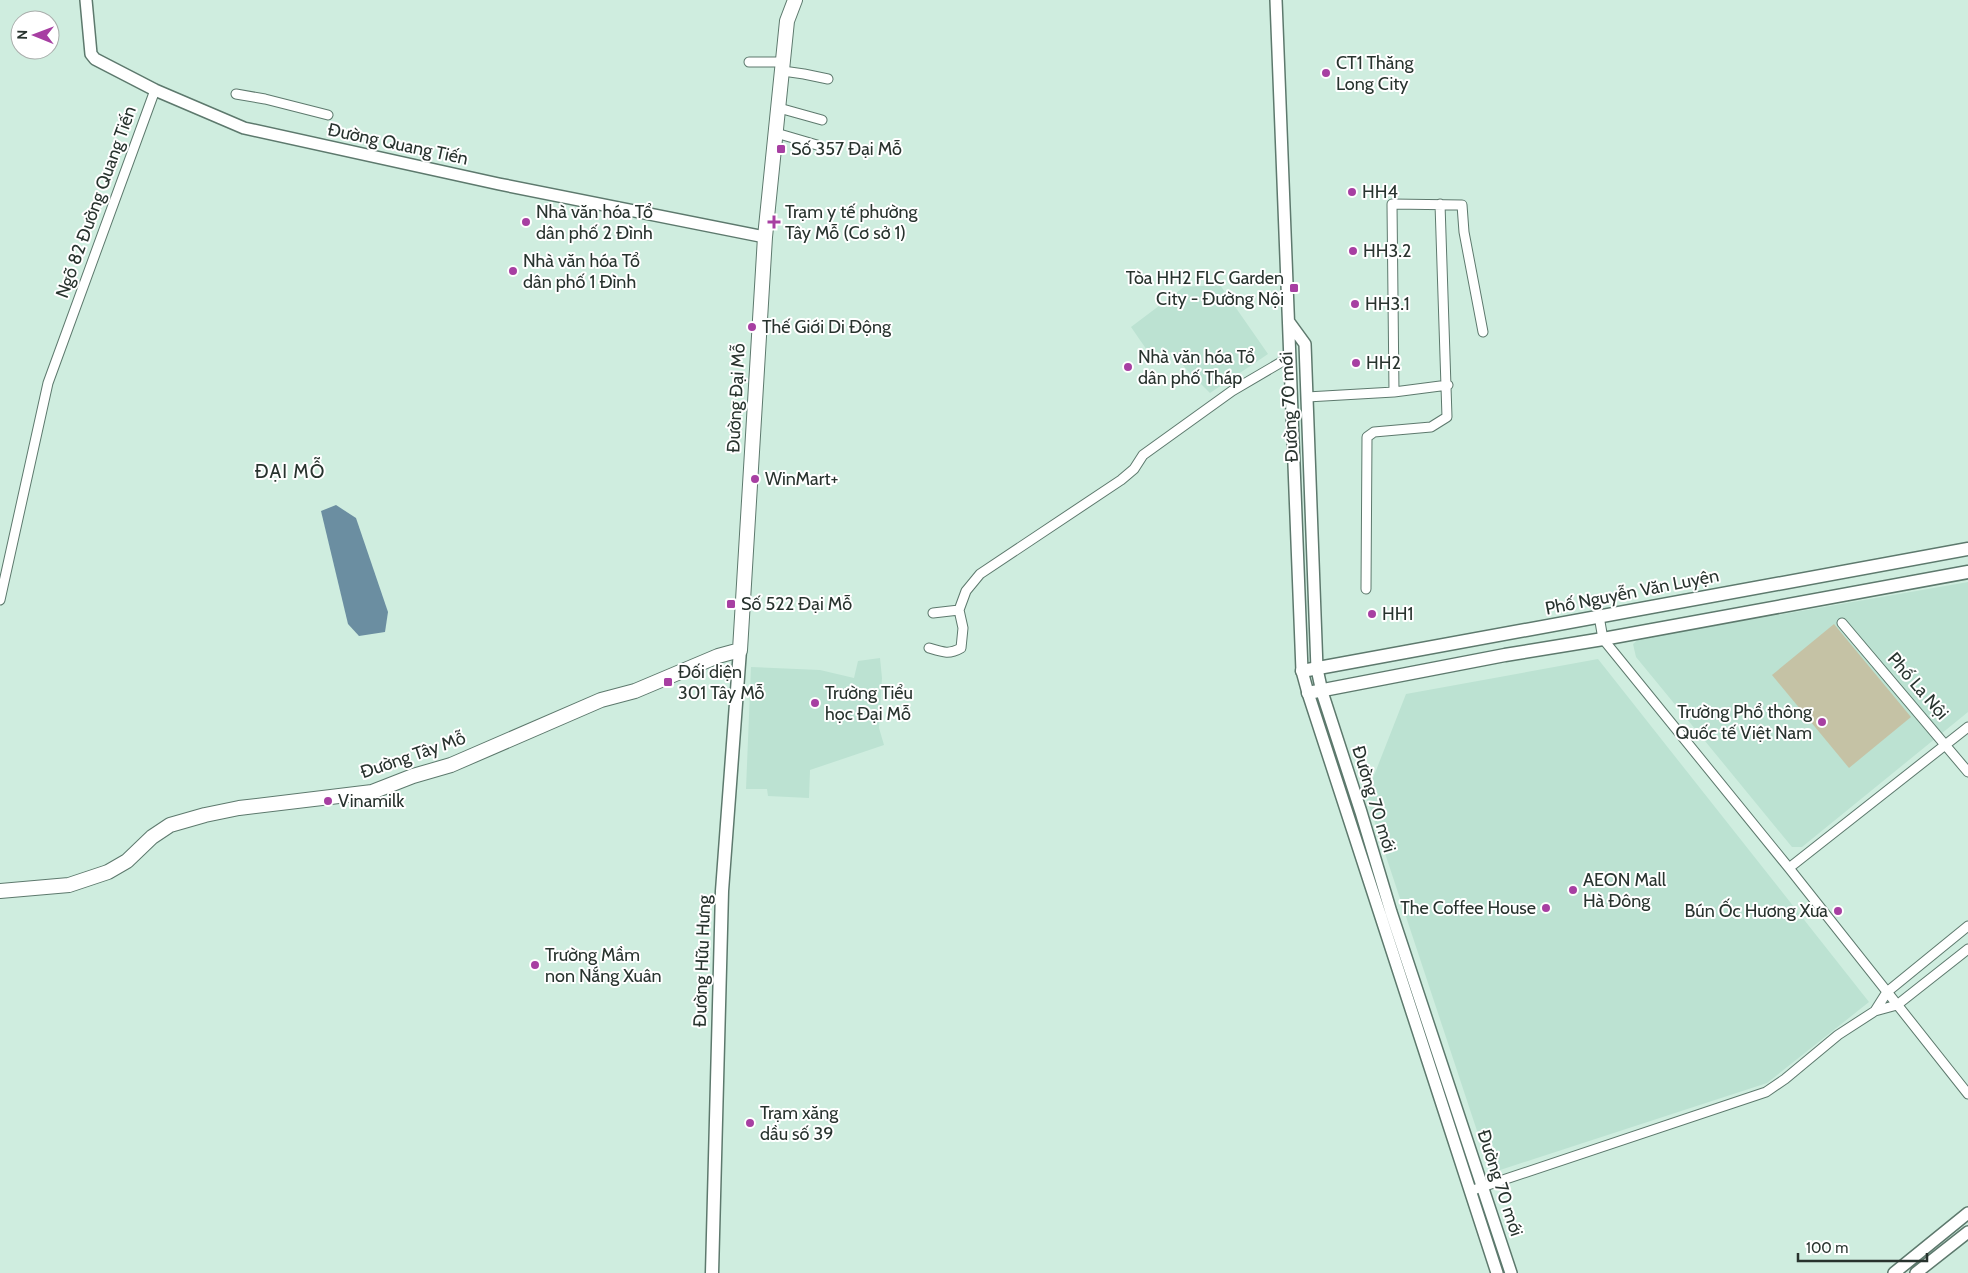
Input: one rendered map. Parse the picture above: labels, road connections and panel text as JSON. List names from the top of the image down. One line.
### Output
{"streets":{"main road":["Đường Đại Mỗ","Phố Nguyễn Văn Luyện","Đường Tây Mỗ","Đường Hữu Hưng"],"street":["Đường Quang Tiến","Ngõ 82 Đường Quang Tiến","Đường 70 mới","Phố La Nội"]},"crossings":[["Đường Quang Tiến","Ngõ 82 Đường Quang Tiến"],["Đường Quang Tiến","Đường Đại Mỗ"],["Đường Đại Mỗ","Đường Tây Mỗ"],["Đường Đại Mỗ","Đường Hữu Hưng"],["Đường 70 mới","Phố Nguyễn Văn Luyện"],["Đường Tây Mỗ","Đường Hữu Hưng"]],"districts":["ĐẠI MỖ"],"places":{"other":["CT1 Thăng Long City","HH4","Nhà văn hóa Tổ dân phố 2 Đình","HH3.2","Nhà văn hóa Tổ dân phố 1 Đình","HH3.1","Thế Giới Di Động","HH2","Nhà văn hóa Tổ dân phố Tháp","WinMart+","HH1","Trường Tiểu học Đại Mỗ","Trường Phổ thông Quốc tế Việt Nam","Vinamilk","AEON Mall Hà Đông","The Coffee House","Bún Ốc Hương Xưa","Trường Mầm non Nắng Xuân","Trạm xăng dầu số 39"],"transit":["Số 357 Đại Mỗ","Tòa HH2 FLC Garden City - Đường Nội","Số 522 Đại Mỗ","Đối diện 301 Tây Mỗ"],"health":["Trạm y tế phường Tây Mỗ (Cơ sở 1)"]},"scale_bar":"100 m","north":"left"}
